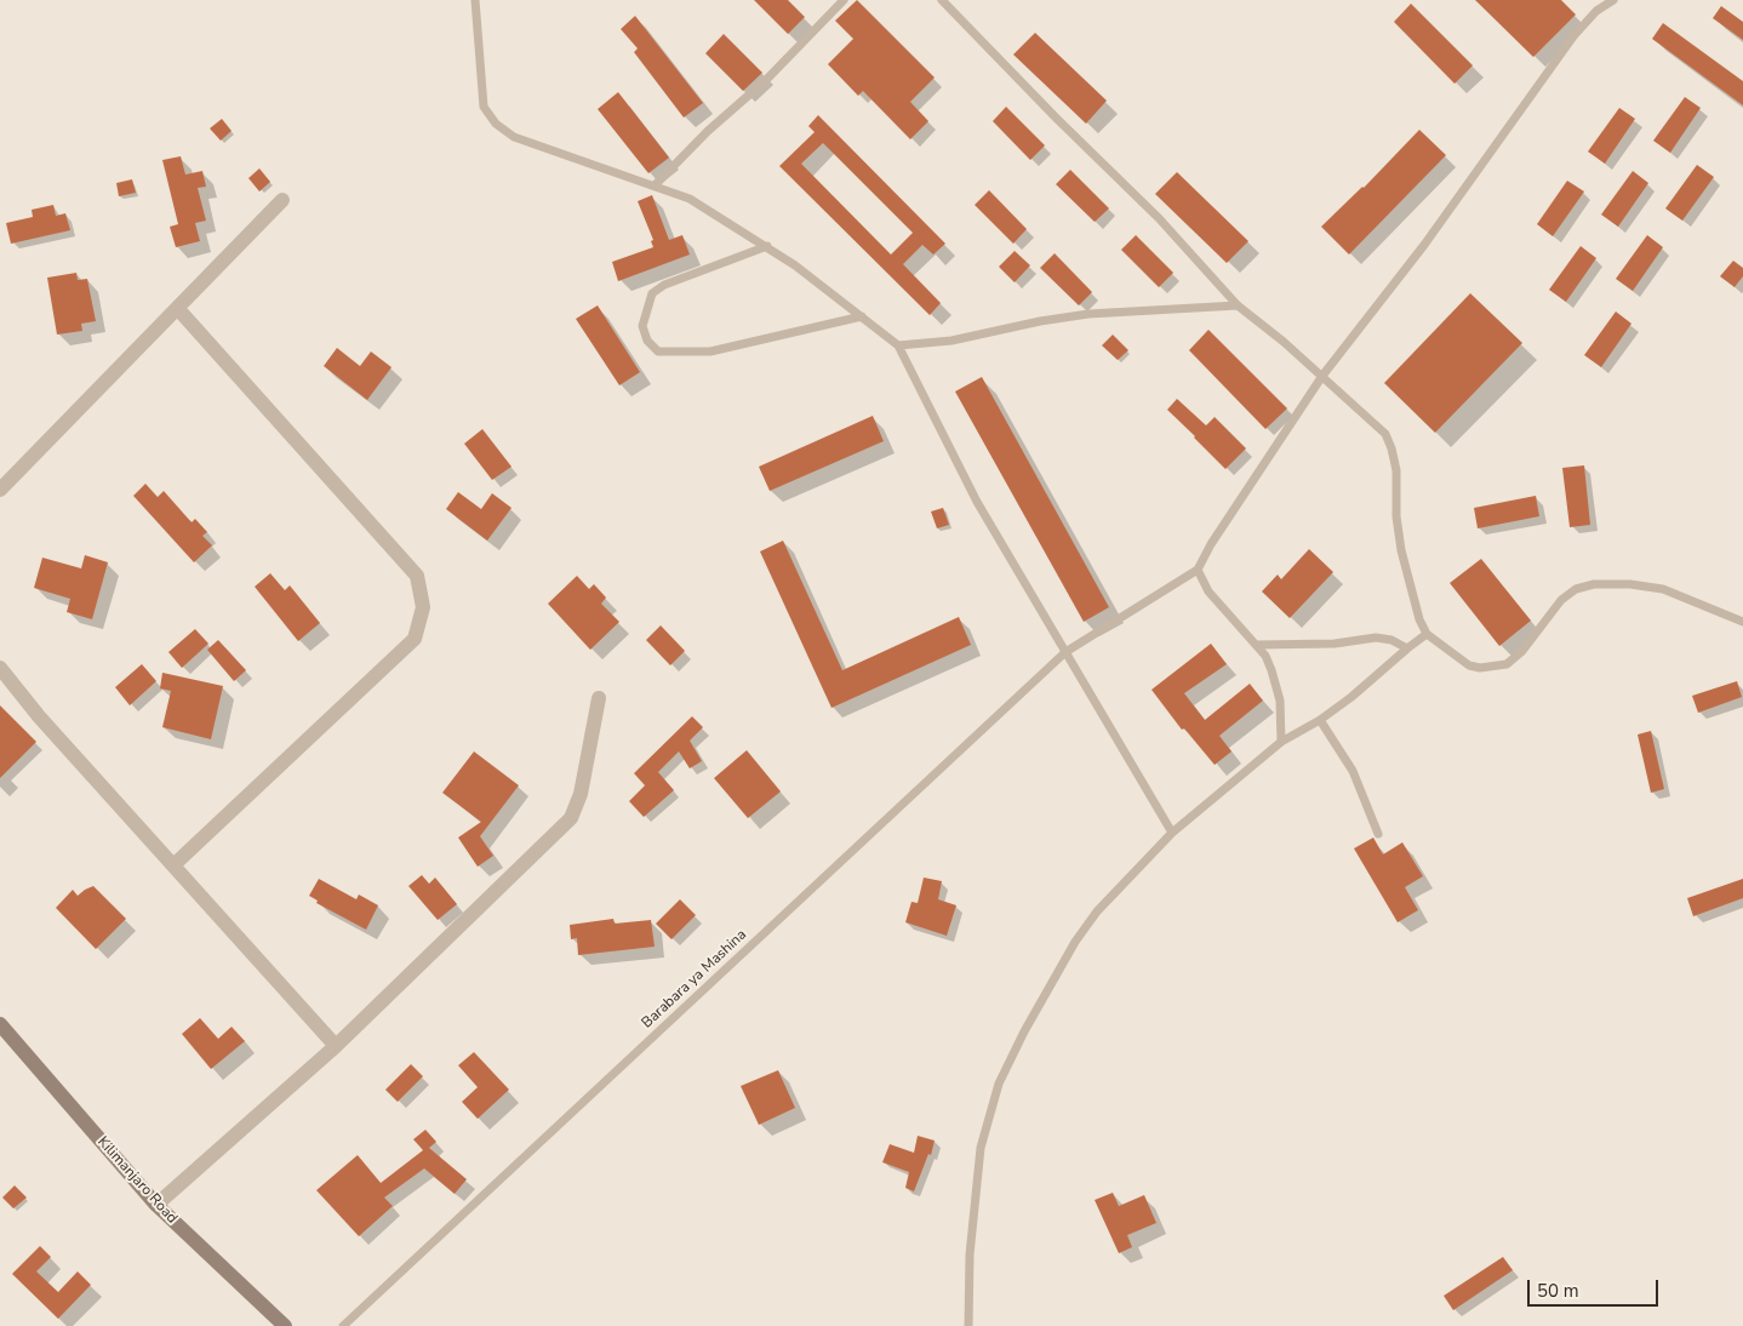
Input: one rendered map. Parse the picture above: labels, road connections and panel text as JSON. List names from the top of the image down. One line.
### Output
{"streets":{"main road":["Kilimanjaro Road"],"lane":["Barabara ya Mashina"]},"scale_bar":"50 m"}
